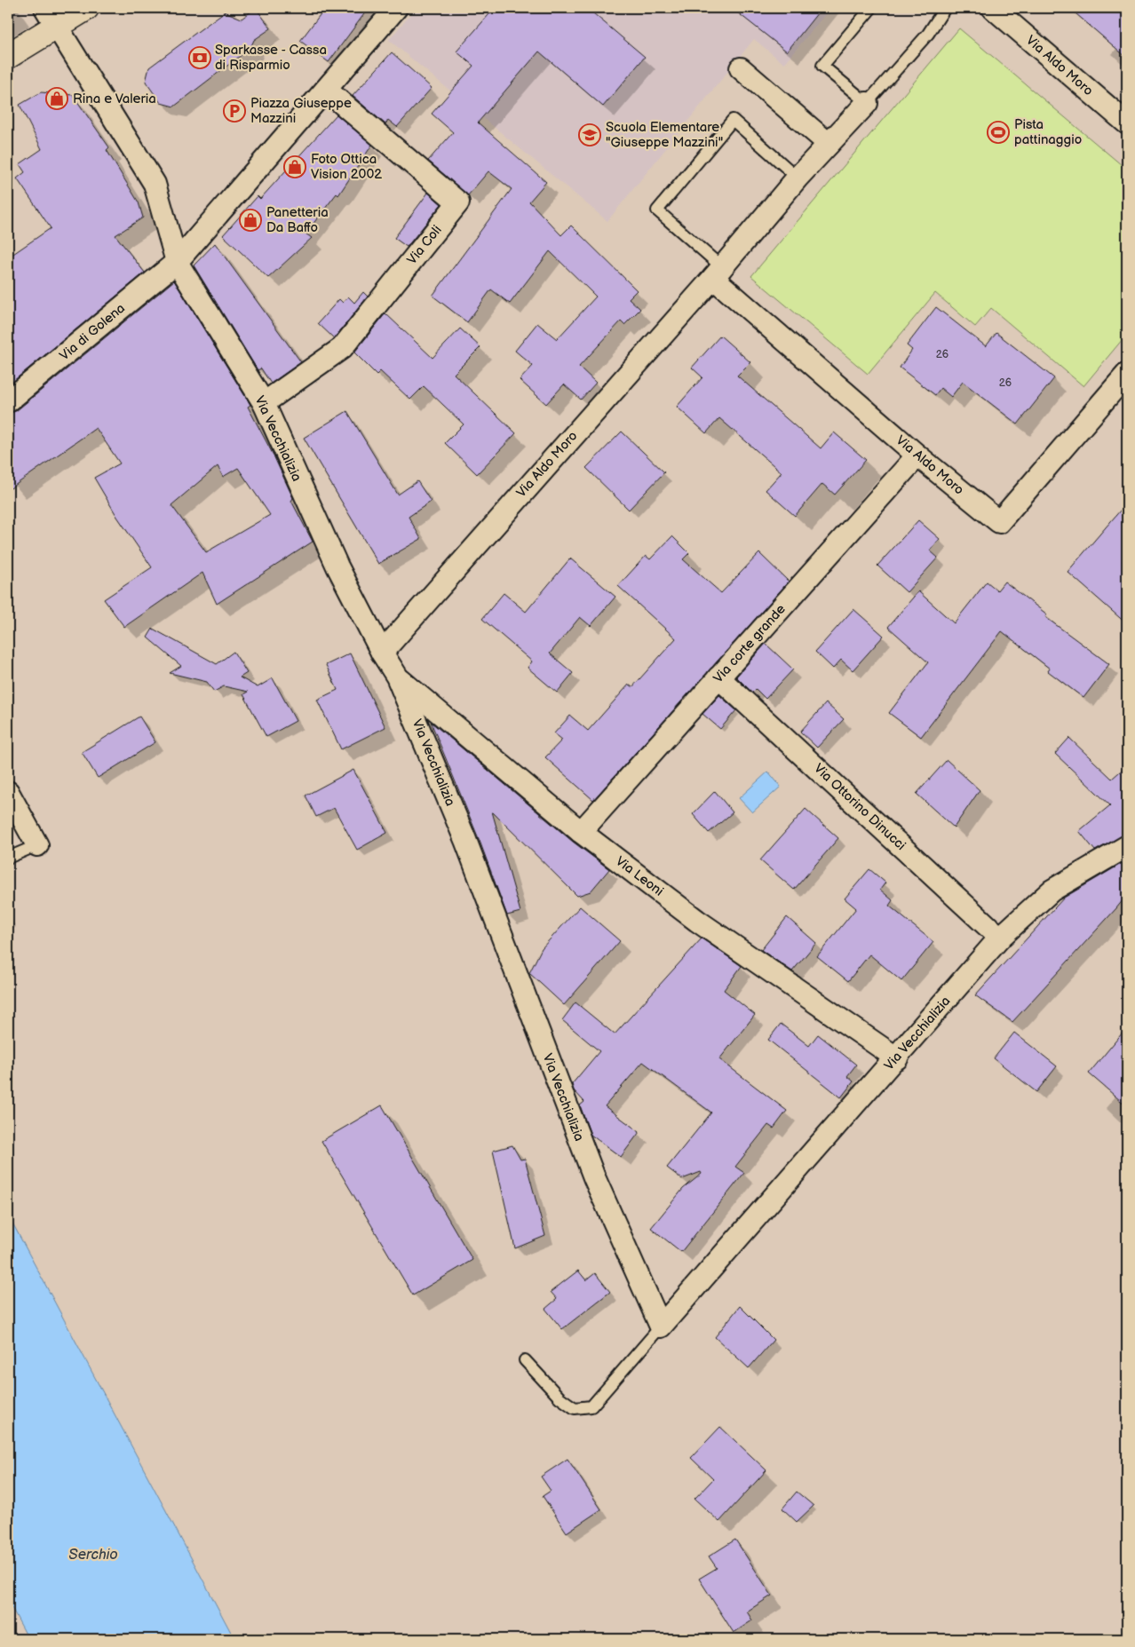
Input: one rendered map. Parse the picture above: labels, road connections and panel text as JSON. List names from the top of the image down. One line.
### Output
{"streets":{"street":["Via Aldo Moro","Via Coli","Via di Golena","Via Vecchializia","Via corte grande","Via Ottorino Dinucci","Via Leoni"]},"crossings":[["Via Aldo Moro","Via Vecchializia"],["Via Aldo Moro","Via corte grande"],["Via Coli","Via Vecchializia"],["Via di Golena","Via Vecchializia"],["Via Vecchializia","Via Ottorino Dinucci"],["Via Vecchializia","Via Leoni"],["Via corte grande","Via Ottorino Dinucci"],["Via corte grande","Via Leoni"]],"water":["Serchio"],"places":{"bank":["Sparkasse - Cassa di Risparmio"],"shop":["Rina e Valeria","Foto Ottica Vision 2002","Panetteria Da Baffo"],"parking":["Piazza Giuseppe Mazzini"],"sports":["Pista pattinaggio"],"school or university":["Scuola Elementare \"Giuseppe Mazzini\""]},"house_numbers":["26","26"]}
